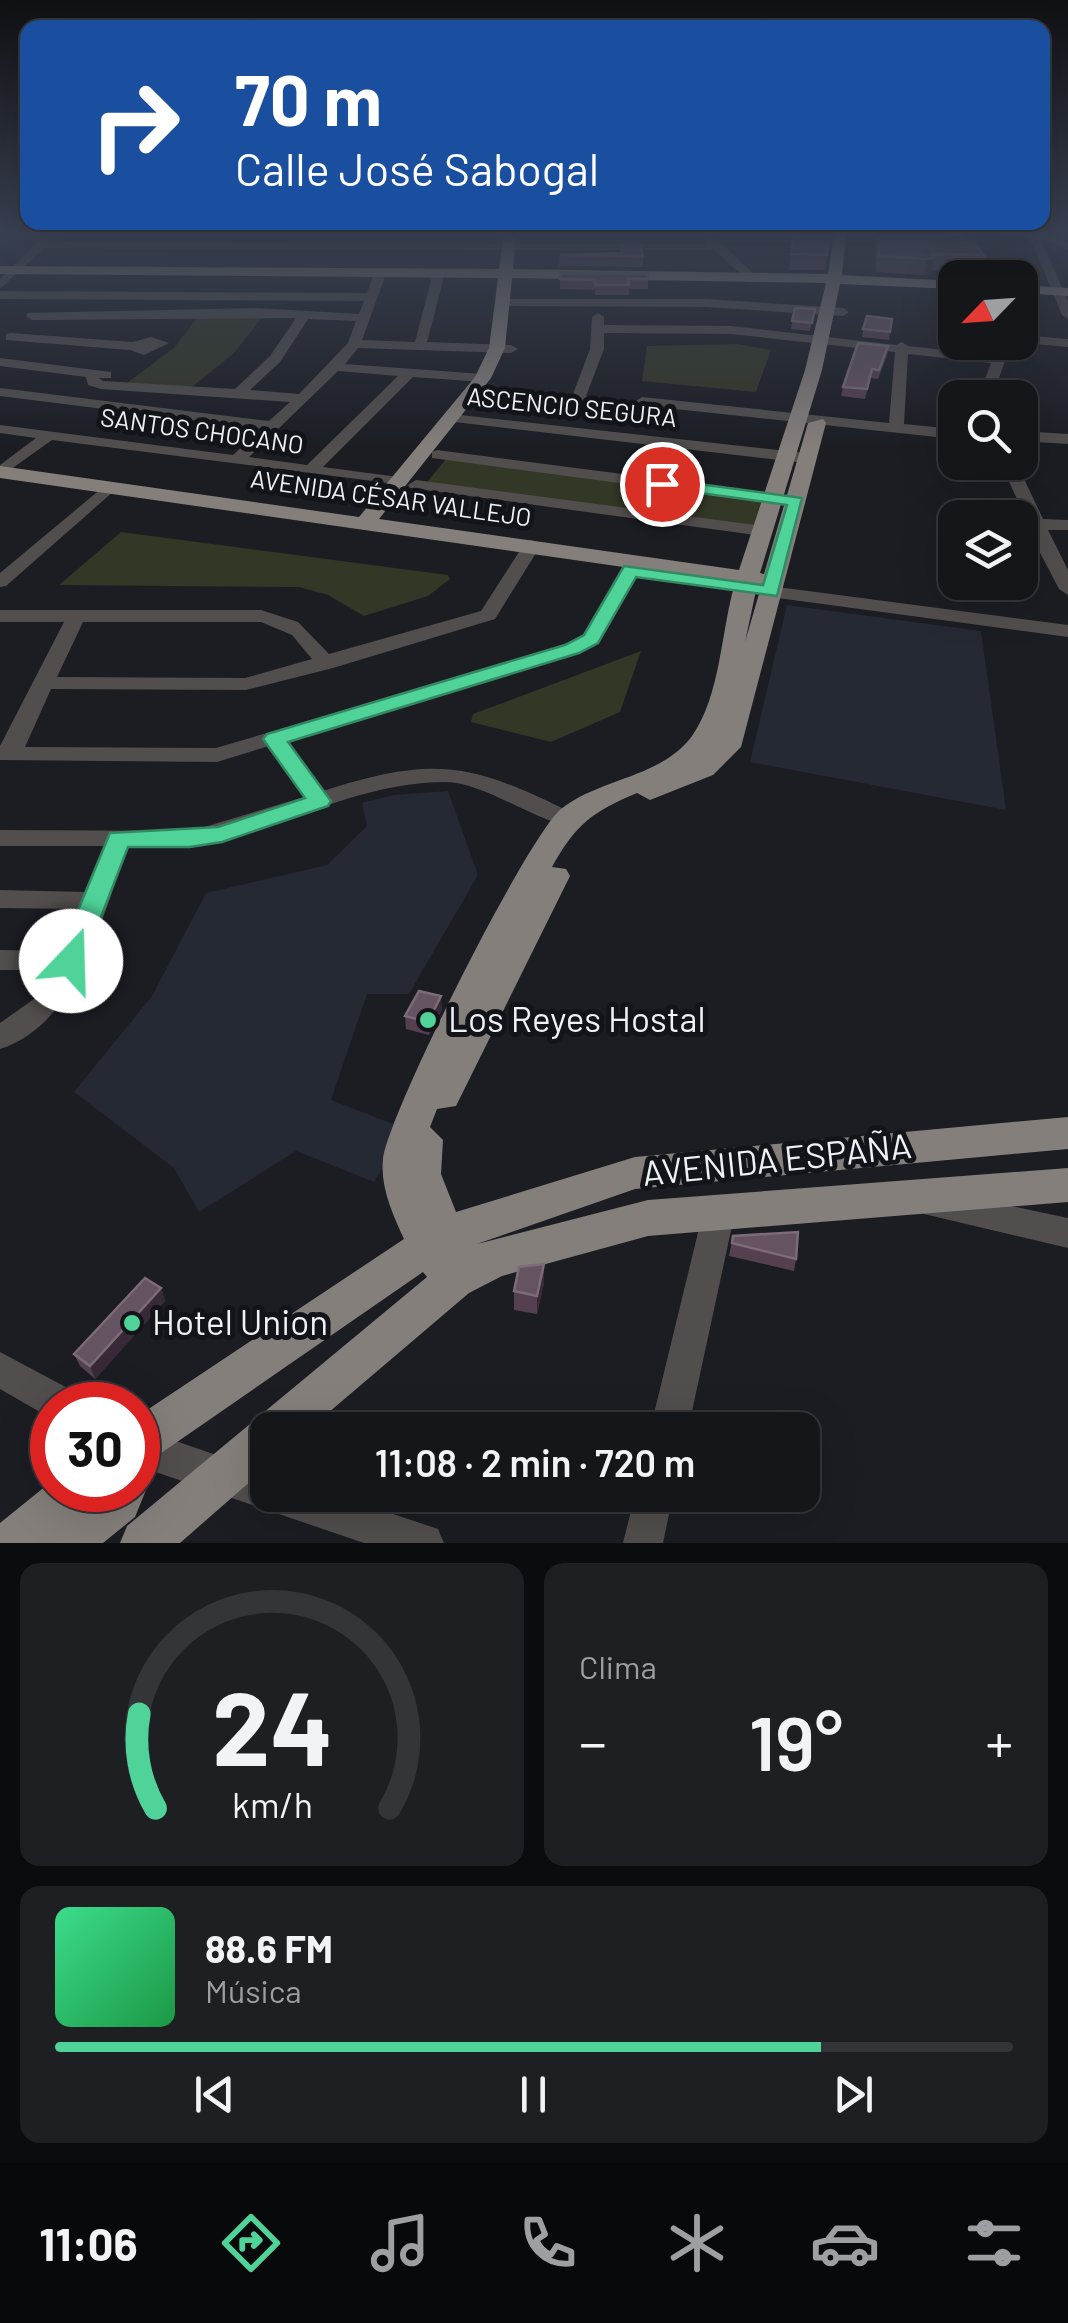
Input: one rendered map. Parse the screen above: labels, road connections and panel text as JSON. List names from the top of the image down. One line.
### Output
{"streets":{"main road":["AVENIDA CÉSAR VALLEJO","AVENIDA ESPAÑA"],"street":["ASCENCIO SEGURA","SANTOS CHOCANO"]},"places":["Los Reyes Hostal","Hotel Union"],"north":"bottom left","page":{"turn":["70 m","Calle José Sabogal"],"limit":"30","trip":"11:08 · 2 min · 720 m","tile":"Clima","heat":["−","19°","+"],"song":["88.6 FM","Música"],"tabs":"11:06","gauge":["24","km/h"]}}
